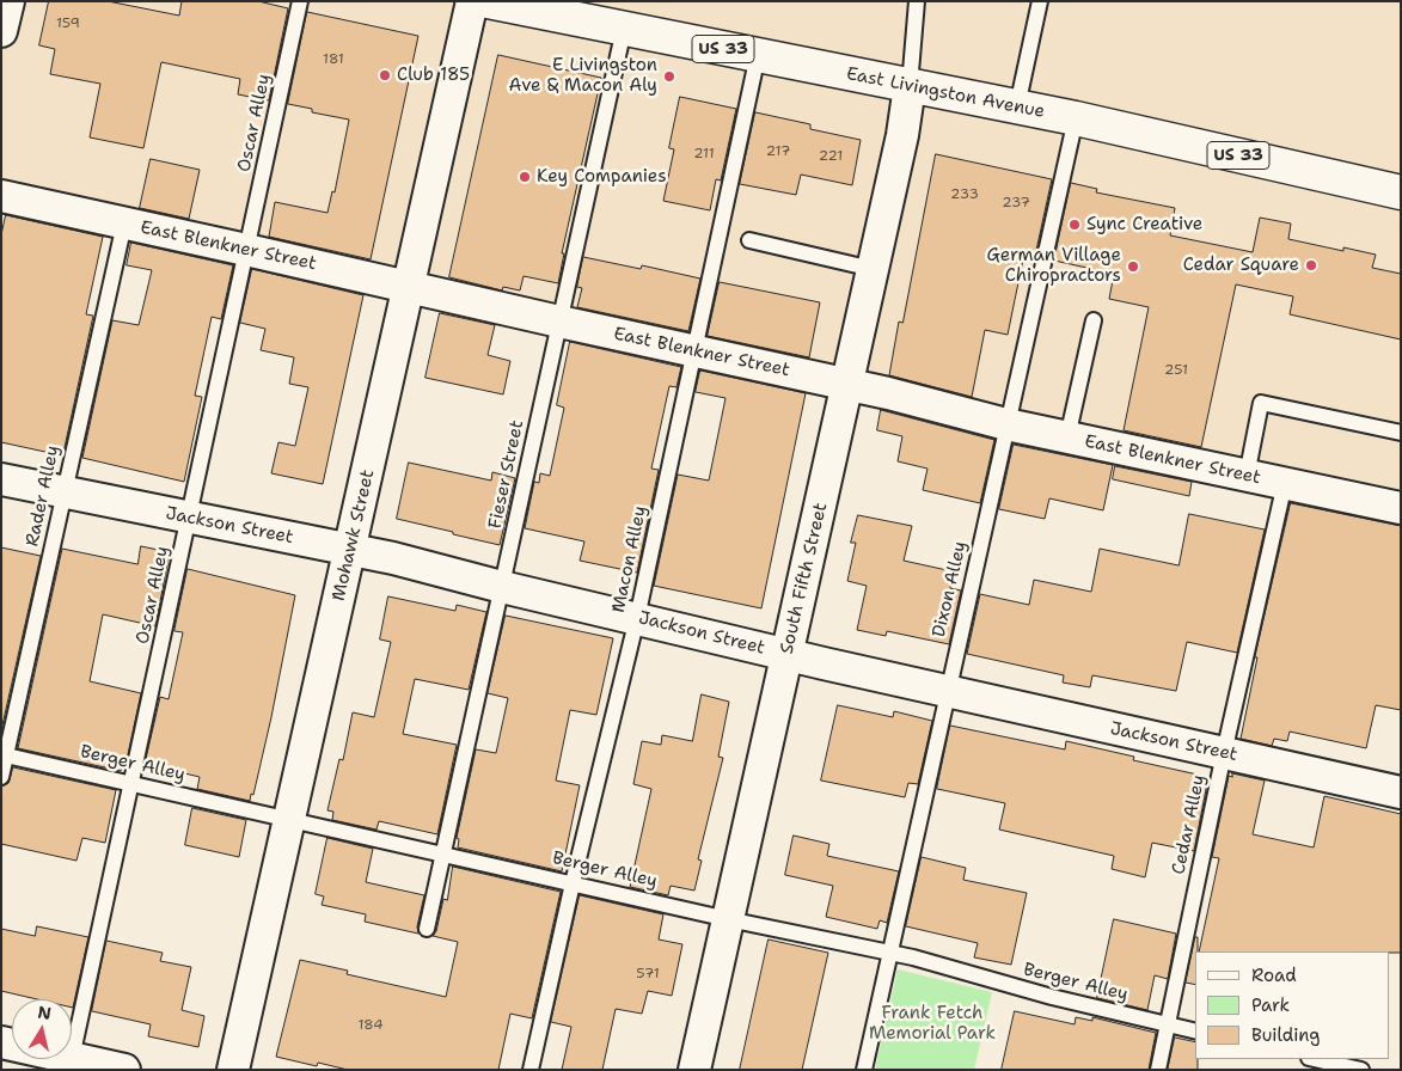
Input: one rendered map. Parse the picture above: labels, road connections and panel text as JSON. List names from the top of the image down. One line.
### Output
{"streets":{"main road":["US 33","East Livingston Avenue"],"street":["East Blenkner Street","Jackson Street","Mohawk Street","South Fifth Street"],"lane":["Oscar Alley","Fieser Street","Rader Alley","Macon Alley","Dixon Alley","Berger Alley","Cedar Alley"]},"crossings":[["East Livingston Avenue","Fieser Street"],["East Livingston Avenue","Macon Alley"],["East Livingston Avenue","South Fifth Street"],["East Livingston Avenue","Dixon Alley"],["Oscar Alley","East Blenkner Street"],["Oscar Alley","Jackson Street"],["Oscar Alley","Berger Alley"],["East Blenkner Street","Fieser Street"],["East Blenkner Street","Rader Alley"],["East Blenkner Street","Mohawk Street"],["East Blenkner Street","Macon Alley"],["East Blenkner Street","South Fifth Street"],["East Blenkner Street","Dixon Alley"],["East Blenkner Street","Cedar Alley"],["Fieser Street","Jackson Street"],["Fieser Street","Berger Alley"],["Rader Alley","Jackson Street"],["Rader Alley","Berger Alley"],["Jackson Street","Mohawk Street"],["Jackson Street","Macon Alley"],["Jackson Street","South Fifth Street"],["Jackson Street","Dixon Alley"],["Jackson Street","Cedar Alley"],["Mohawk Street","Berger Alley"],["Macon Alley","Berger Alley"],["South Fifth Street","Berger Alley"],["Dixon Alley","Berger Alley"],["Berger Alley","Cedar Alley"]],"parks":["Frank Fetch Memorial Park"],"places":["Club 185","E Livingston Ave & Macon Aly","Key Companies","Sync Creative","Cedar Square","German Village Chiropractors"],"house_numbers":["159","181","217","211","221","233","237","251","571","184"],"legend":["Road","Park","Building"],"north":"top"}
